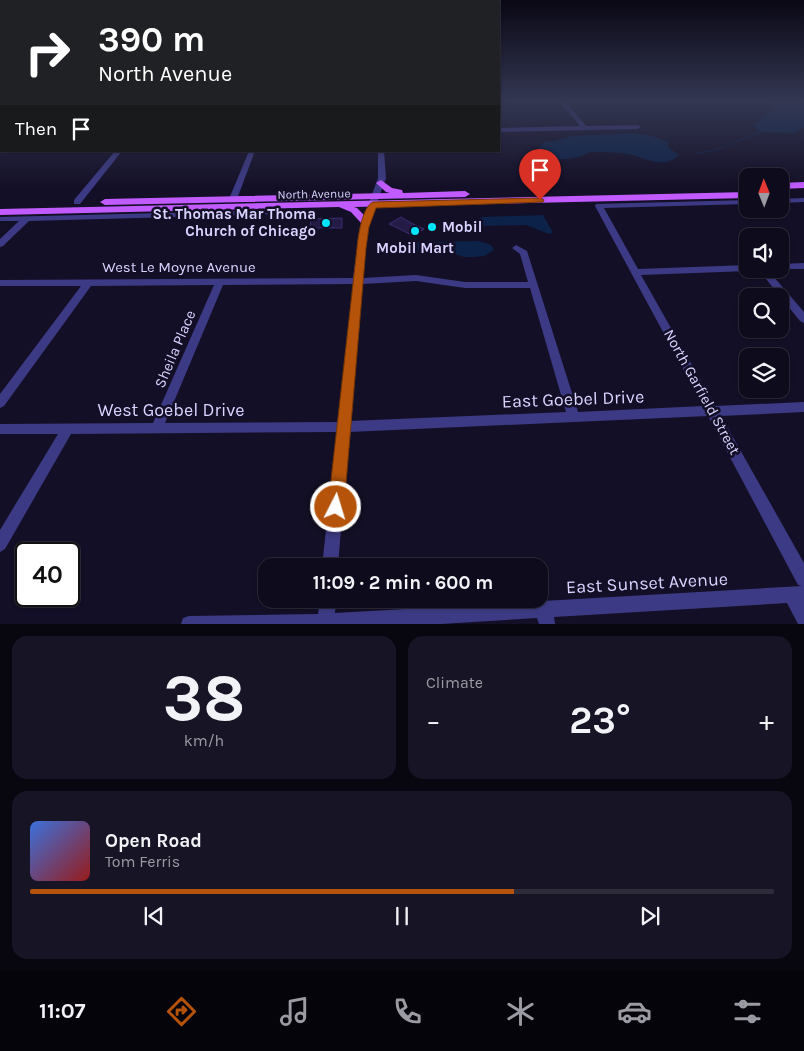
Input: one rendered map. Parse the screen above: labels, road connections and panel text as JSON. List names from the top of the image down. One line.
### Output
{"streets":{"main road":["North Avenue"],"street":["West Le Moyne Avenue","Sheila Place","North Garfield Street","East Goebel Drive","West Goebel Drive","East Sunset Avenue"]},"crossings":[["West Le Moyne Avenue","Sheila Place"],["Sheila Place","West Goebel Drive"],["North Garfield Street","East Goebel Drive"],["East Goebel Drive","West Goebel Drive"]],"places":["St. Thomas Mar Thoma Church of Chicago","Mobil","Mobil Mart"],"north":"top","page":{"turn":["390 m","North Avenue"],"then":"Then","limit":"40","trip":"11:09 · 2 min · 600 m","tile":[["38","km/h"],"Climate"],"heat":["−","23°","+"],"song":["Open Road","Tom Ferris"],"tabs":"11:07"}}
